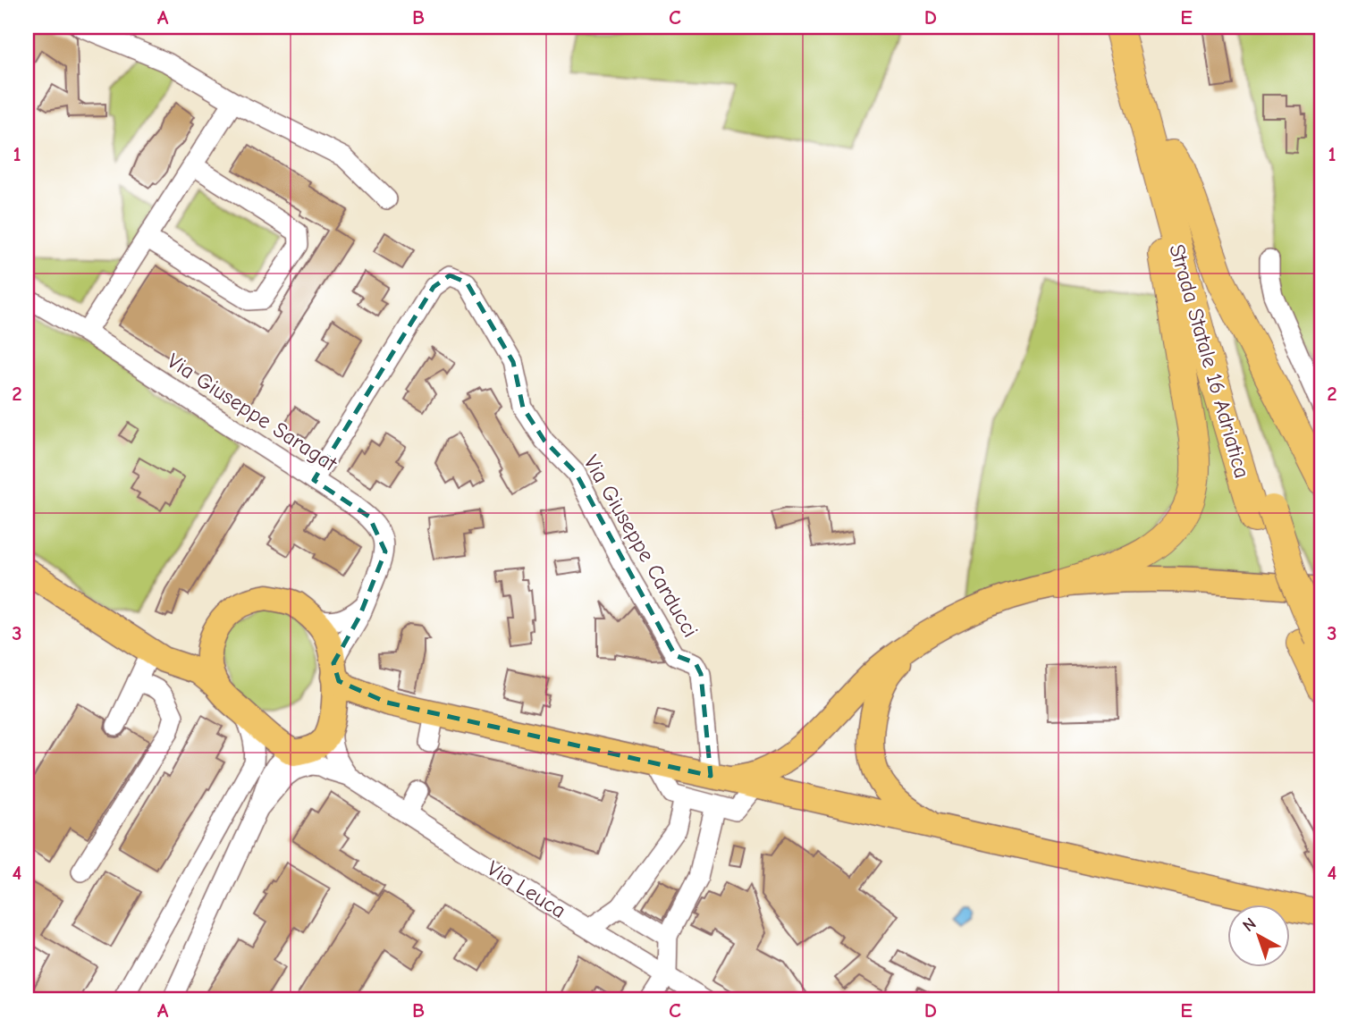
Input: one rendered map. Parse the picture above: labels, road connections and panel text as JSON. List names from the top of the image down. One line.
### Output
{"streets":{"highway":["Strada Statale 16 Adriatica"],"street":["Via Giuseppe Saragat","Via Giuseppe Carducci","Via Leuca"]},"crossings":[["Via Giuseppe Saragat","Via Giuseppe Carducci"],["Via Giuseppe Saragat","Via Leuca"]],"north":"top left","grid":{"columns":["A","B","C","D","E"],"rows":["1","2","3","4"]}}
